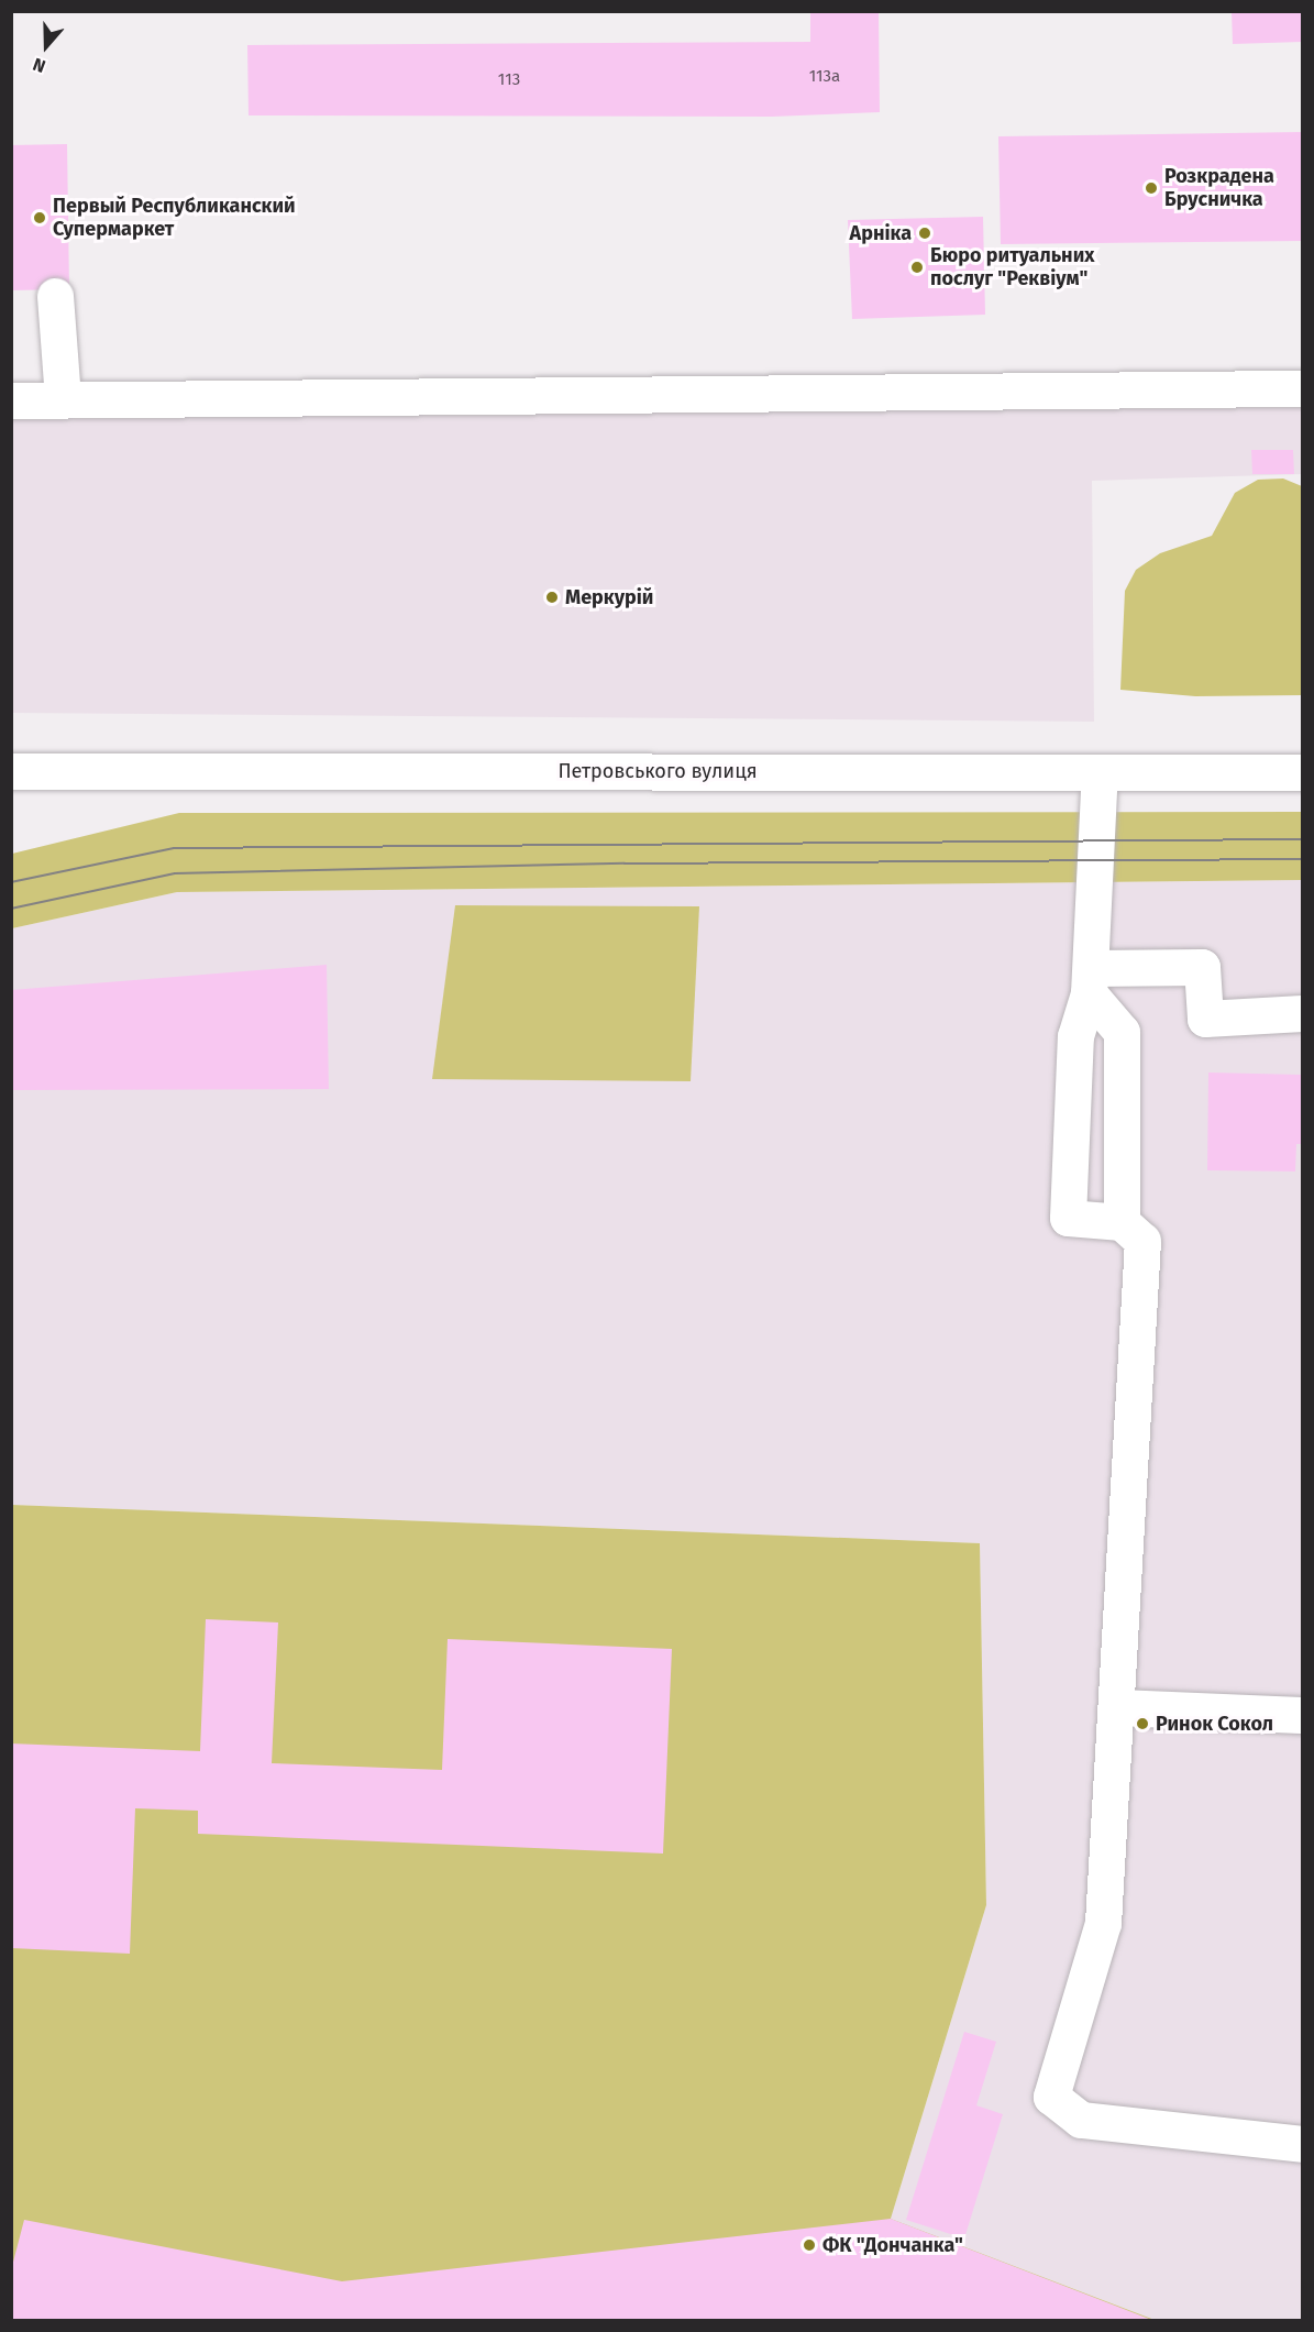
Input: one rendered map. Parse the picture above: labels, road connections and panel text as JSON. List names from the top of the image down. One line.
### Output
{"streets":{"main road":["Петровського вулиця"]},"places":["Розкрадена Брусничка","Первый Республиканский Супермаркет","Арніка","Бюро ритуальних послуг \"Реквіум\"","Меркурій","Ринок Сокол","ФК \"Дончанка\""],"house_numbers":["113а","113"],"north":"bottom"}
